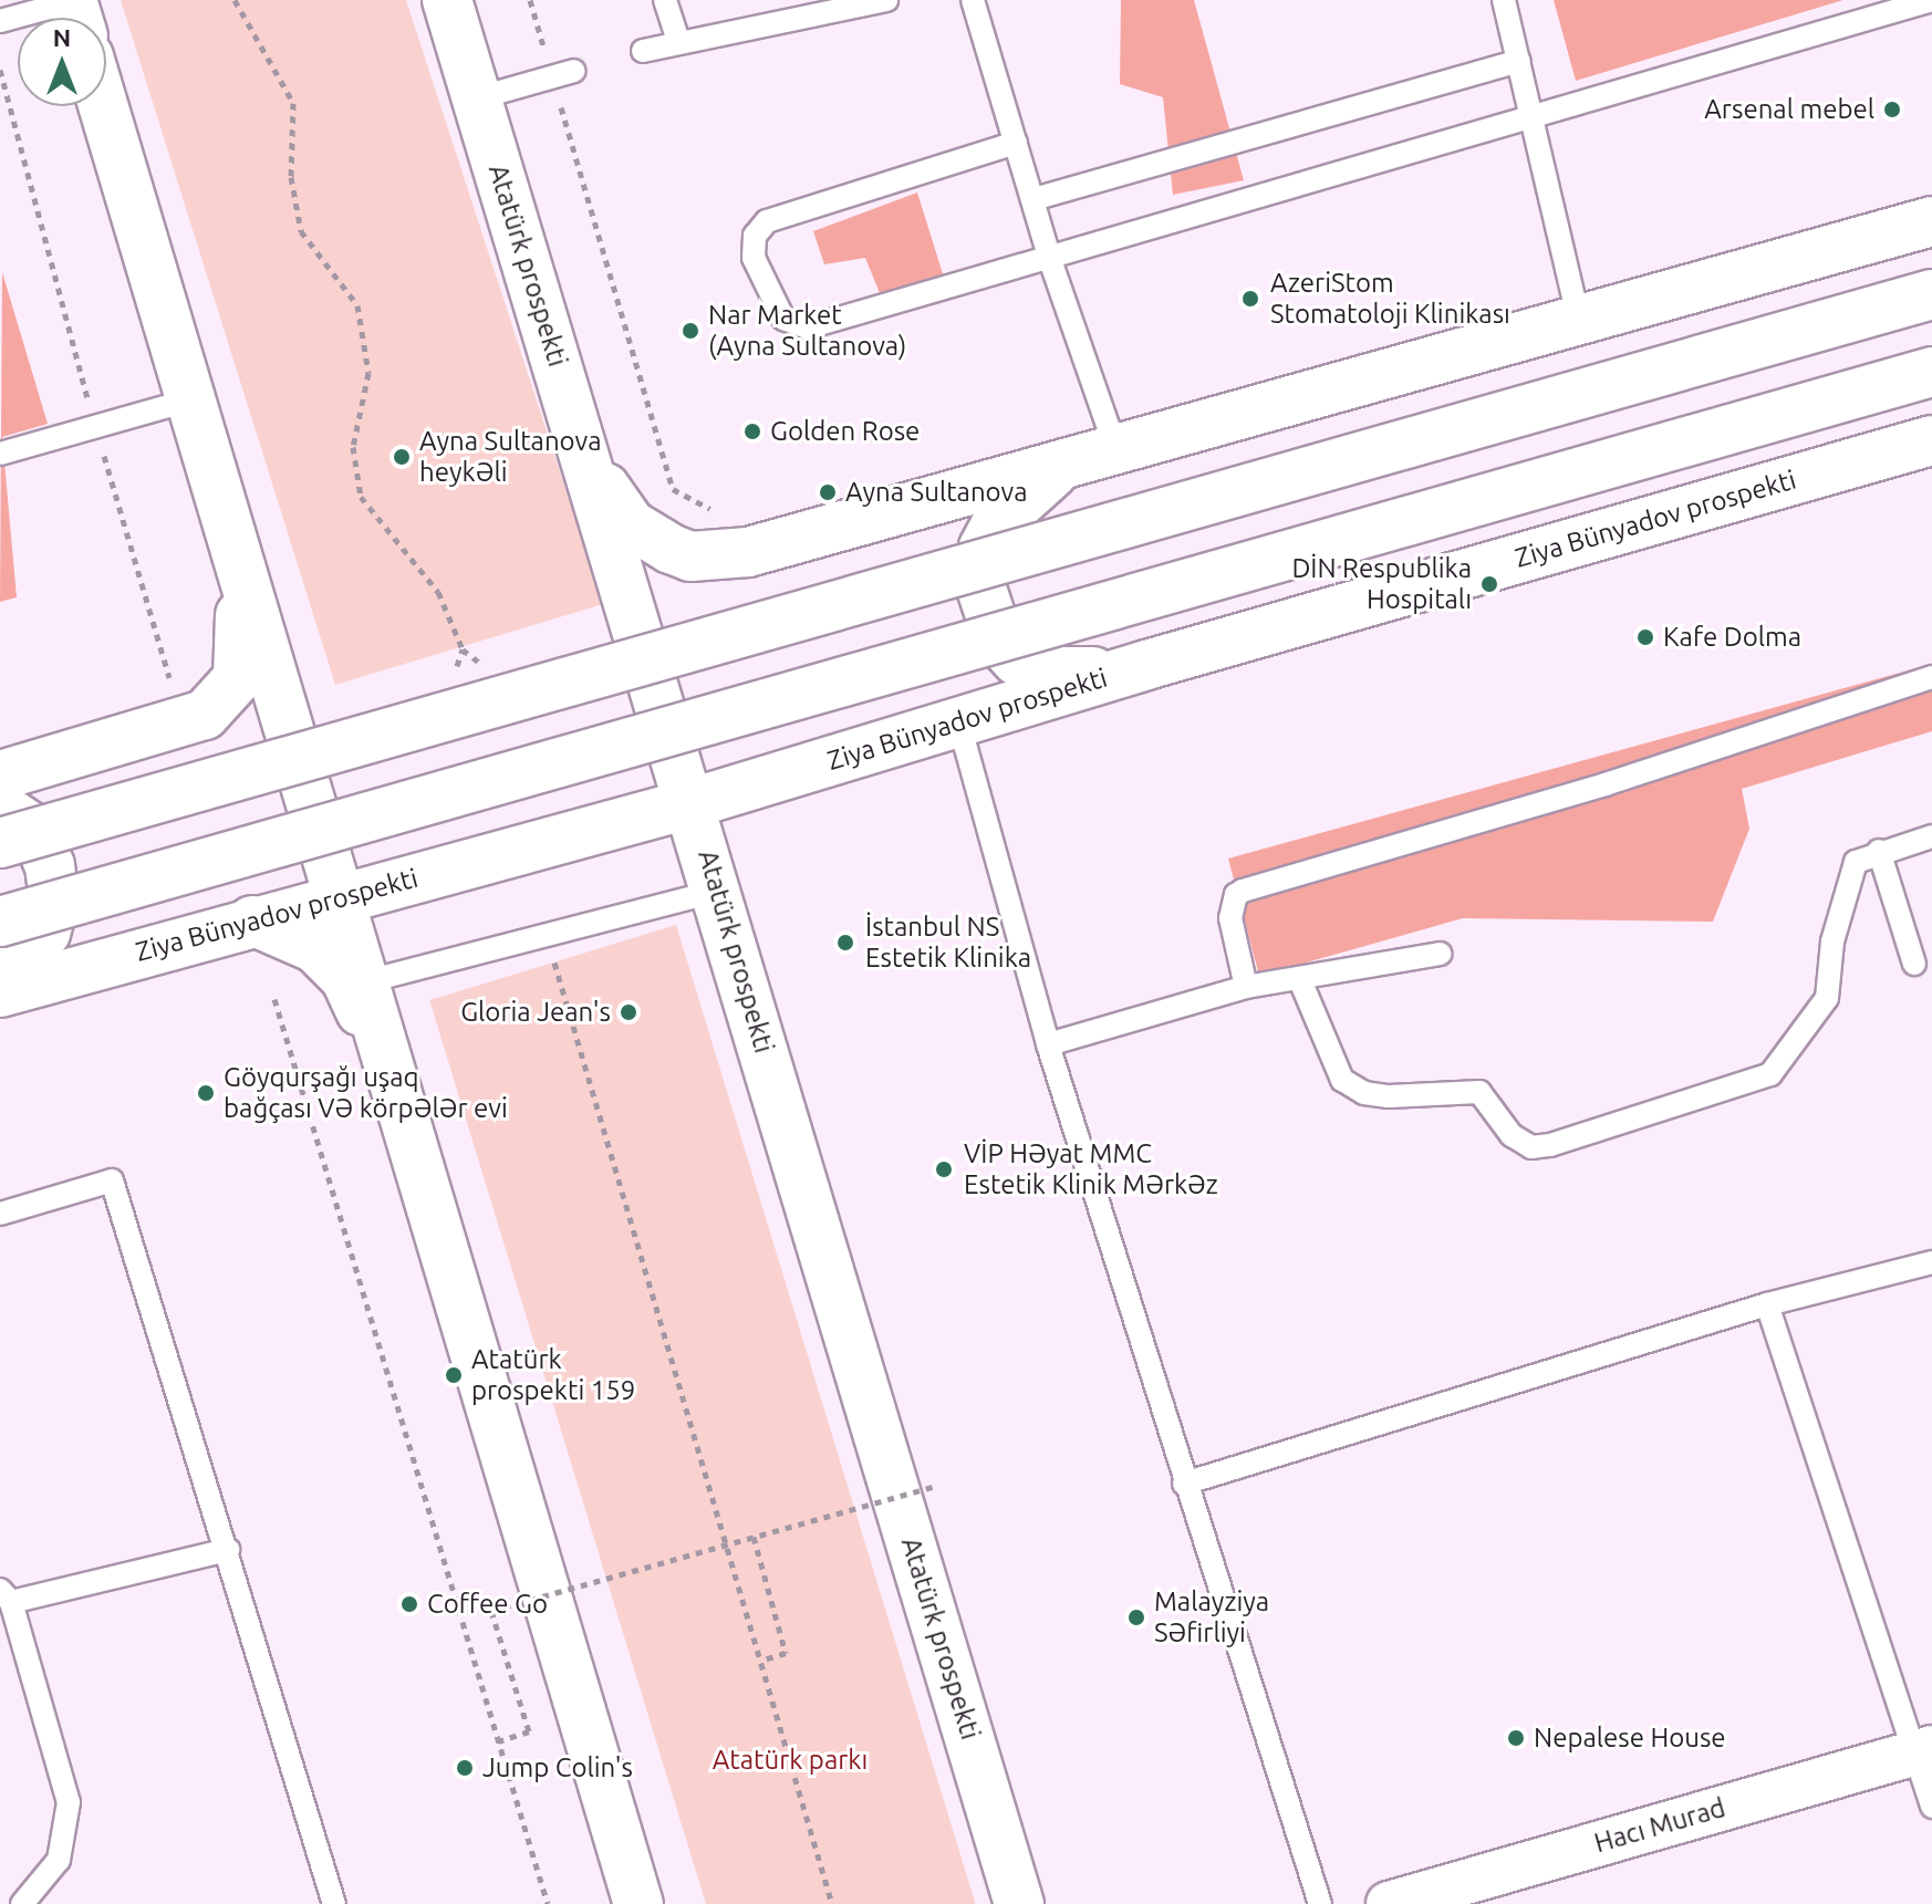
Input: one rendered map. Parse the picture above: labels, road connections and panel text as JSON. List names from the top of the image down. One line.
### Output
{"streets":{"main road":["Atatürk prospekti","Ziya Bünyadov prospekti"],"street":["Hacı Murad"]},"crossings":[["Atatürk prospekti","Ziya Bünyadov prospekti"]],"parks":["Atatürk parkı"],"places":["Arsenal mebel","AzeriStom Stomatoloji Klinikası","Nar Market (Ayna Sultanova)","Golden Rose","Ayna Sultanova heykəli","Ayna Sultanova","DİN Respublika Hospitalı","Kafe Dolma","İstanbul NS Estetik Klinika","Gloria Jean's","Göyqurşağı uşaq bağçası Və körpələr evi","VİP Həyat MMC Estetik Klinik Mərkəz","Atatürk prospekti 159","Coffee Go","Malayziya Səfirliyi","Nepalese House","Jump Colin's"],"north":"top"}
